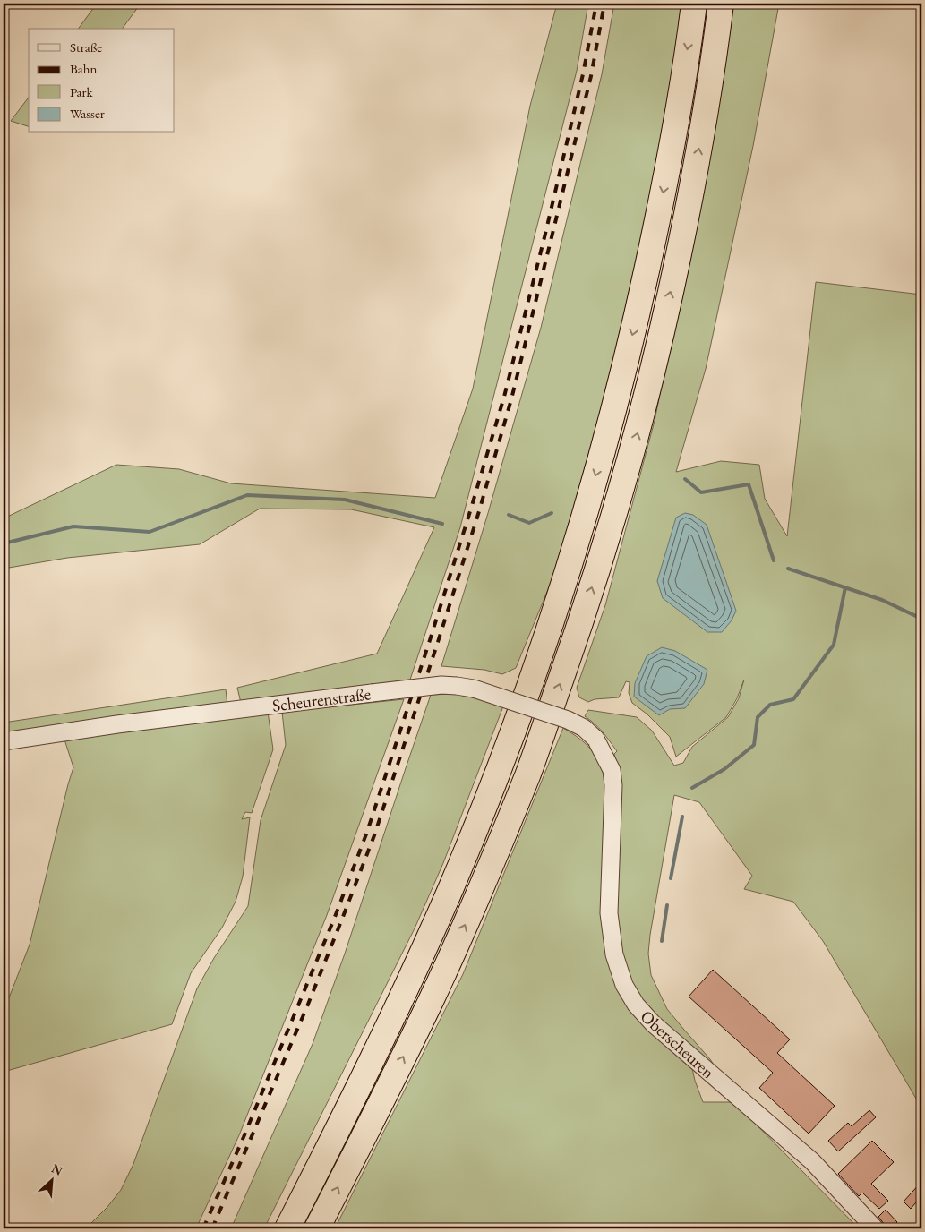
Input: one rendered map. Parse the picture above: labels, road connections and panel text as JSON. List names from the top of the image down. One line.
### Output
{"streets":{"street":["Scheurenstraße","Oberscheuren"]},"crossings":[["Scheurenstraße","Oberscheuren"]],"legend":["Straße","Bahn","Park","Wasser"],"north":"top right"}
